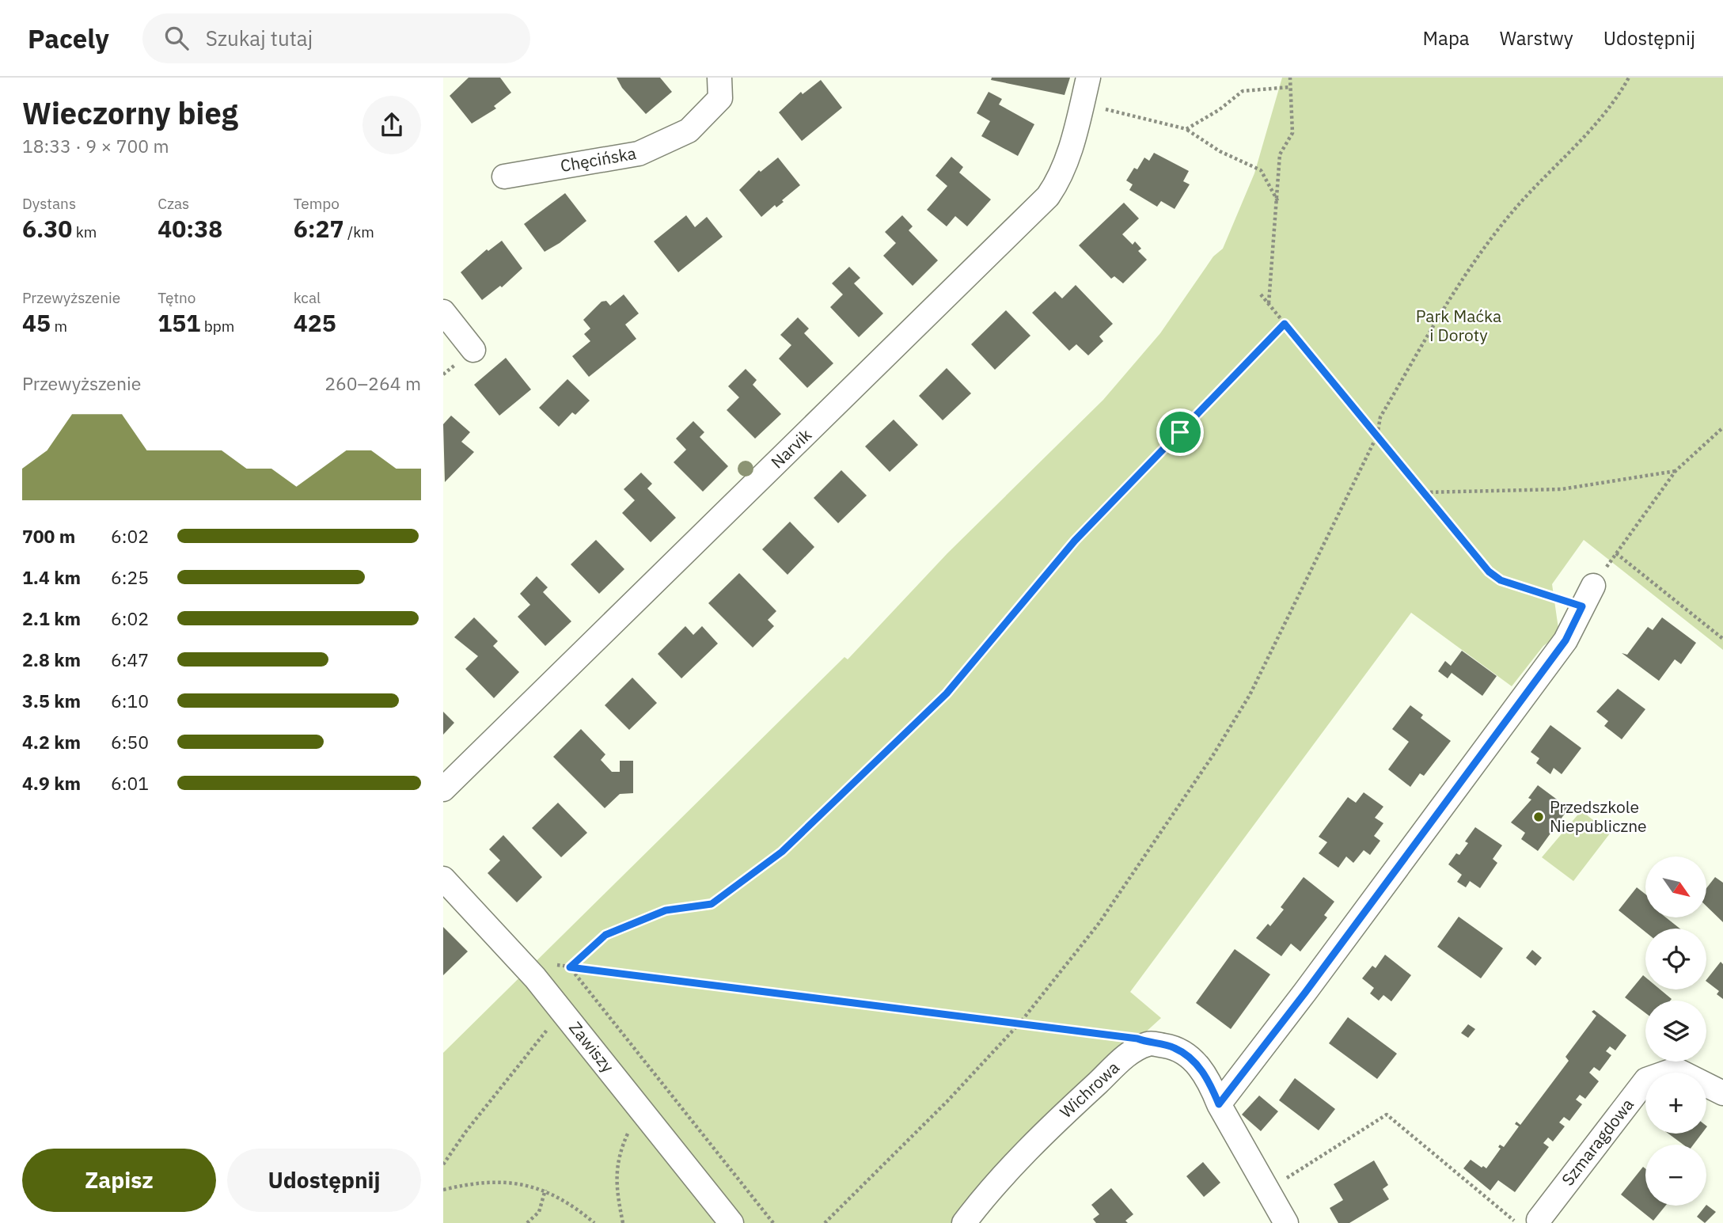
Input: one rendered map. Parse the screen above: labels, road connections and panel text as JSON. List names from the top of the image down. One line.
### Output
{"streets":{"street":["Chęcińska","Narvik","Zawiszy","Wichrowa","Szmaragdowa"]},"parks":["Park Maćka i Doroty"],"places":["Przedszkole Niepubliczne"],"north":"bottom right","page":{"header":"Pacely","search":"Szukaj tutaj","nav":["Mapa","Warstwy","Udostępnij"],"heading":["Wieczorny bieg","18:33 · 9 × 700 m"],"stats":[["Dystans","6.30 km"],["Czas","40:38"],["Tempo","6:27 /km"],["Przewyższenie","45 m"],["Tętno","151 bpm"],["kcal","425"]],"chart":["Przewyższenie","260–264 m"],"list":[{"name":"700 m","note":"6:02"},{"name":"1.4 km","note":"6:25"},{"name":"2.1 km","note":"6:02"},{"name":"2.8 km","note":"6:47"},{"name":"3.5 km","note":"6:10"},{"name":"4.2 km","note":"6:50"},{"name":"4.9 km","note":"6:01"}],"map_buttons":["+","−"],"buttons":["Zapisz","Udostępnij"]}}
